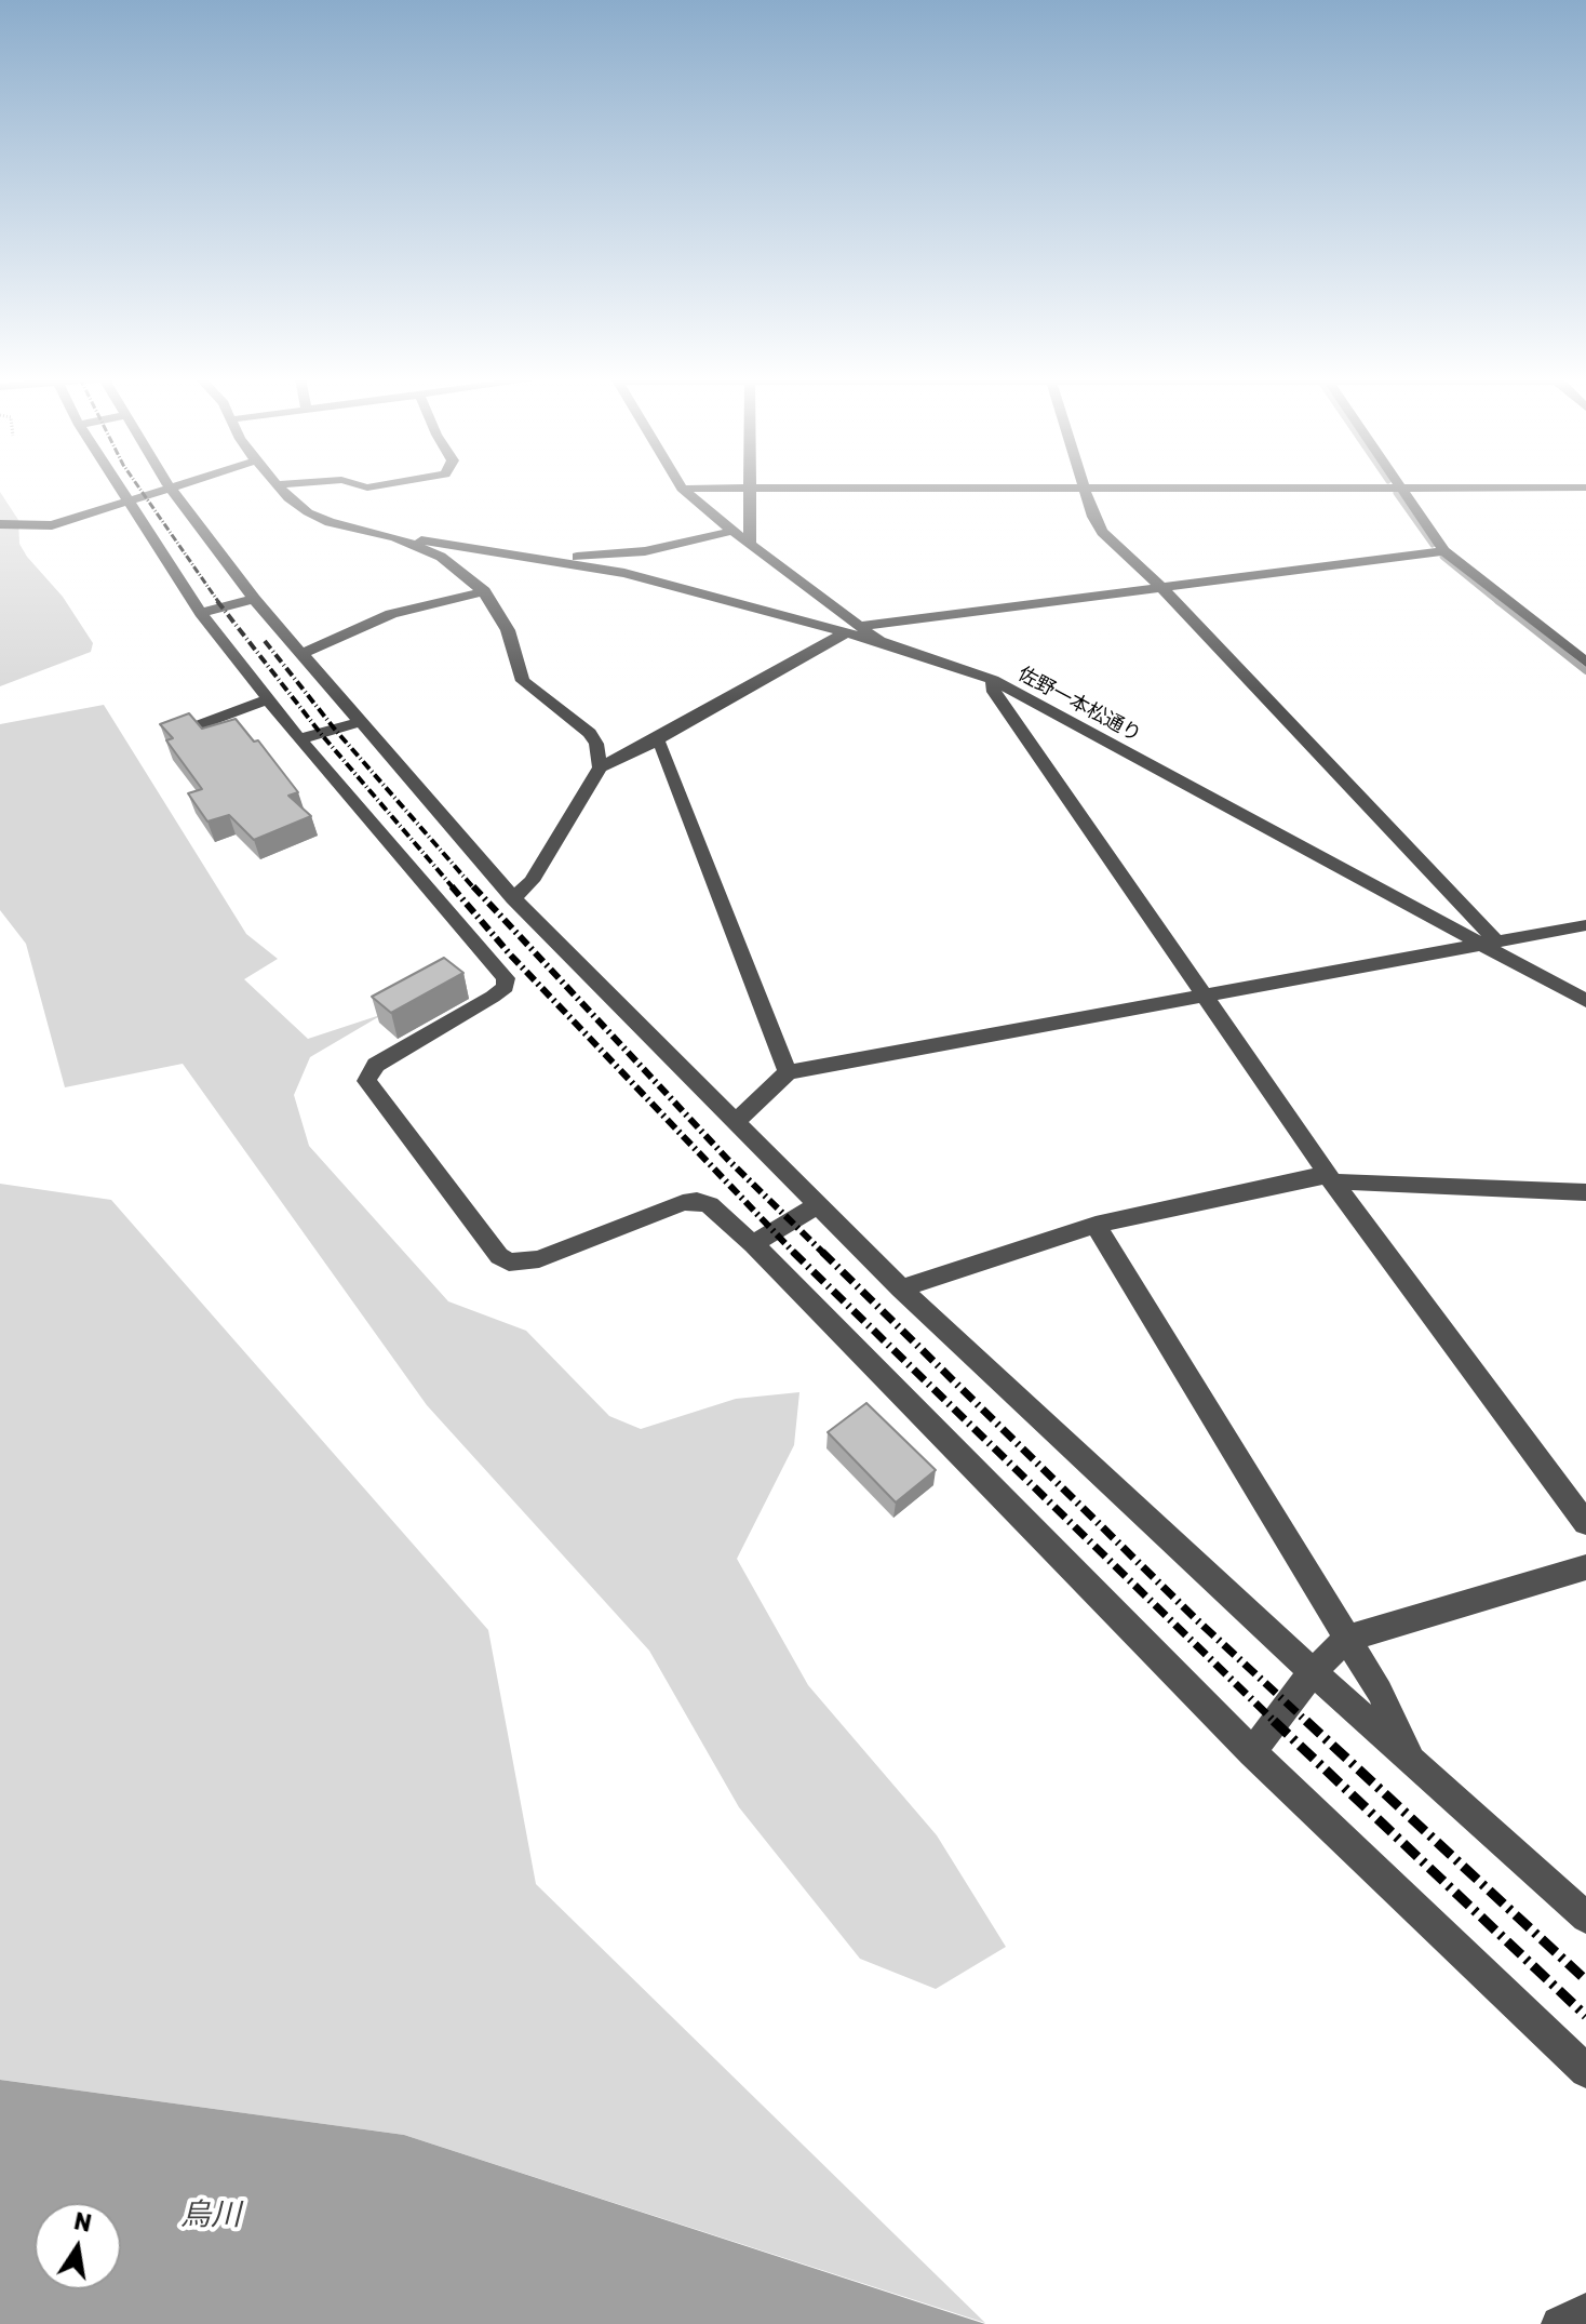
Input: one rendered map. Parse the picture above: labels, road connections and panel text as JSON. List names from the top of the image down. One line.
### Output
{"streets":{"street":["佐野一本松通り"]},"water":["烏川"],"north":"top"}
